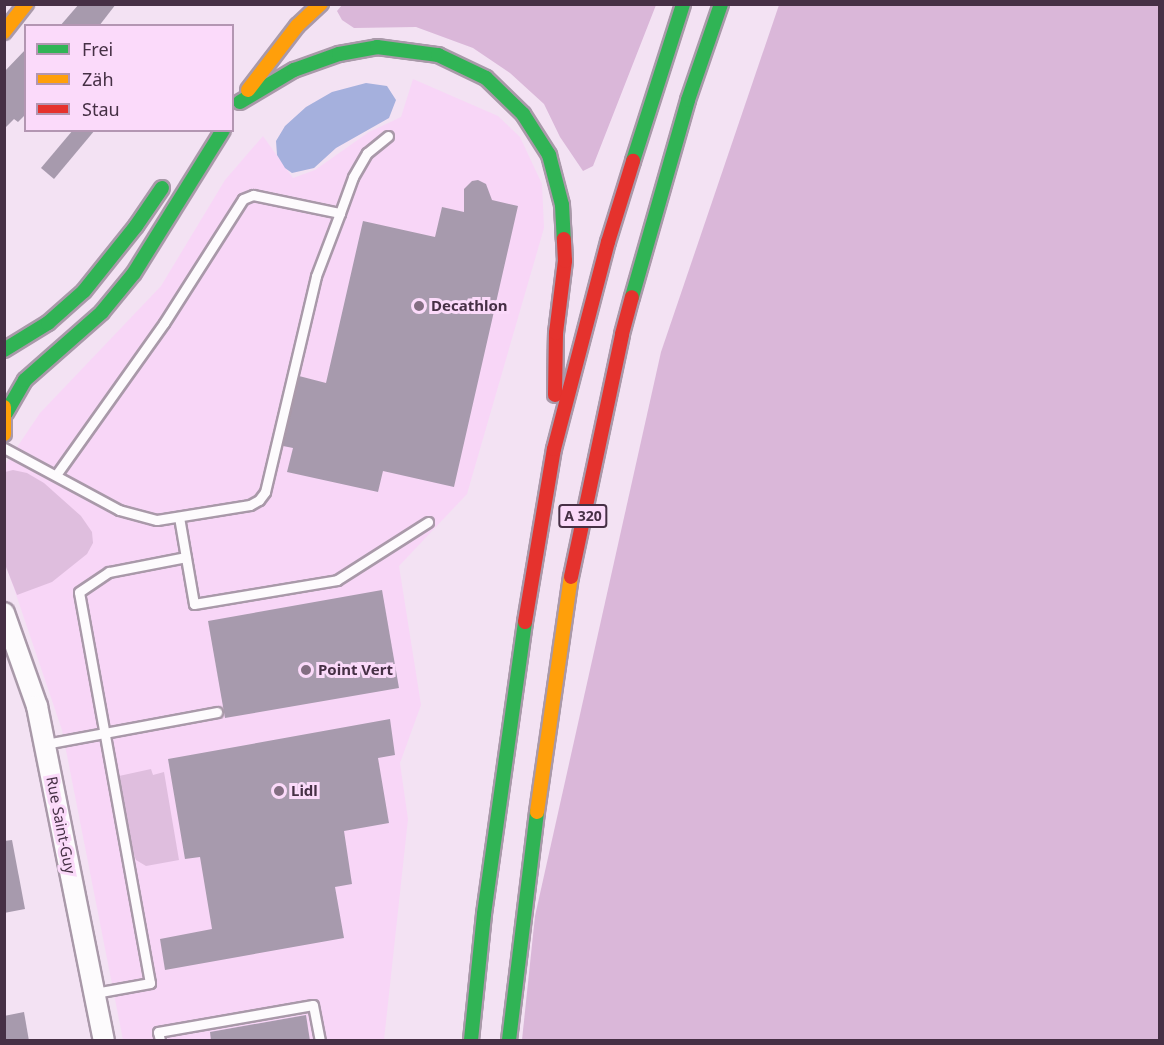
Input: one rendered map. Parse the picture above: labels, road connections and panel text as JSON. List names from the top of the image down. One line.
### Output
{"streets":{"main road":["A 320"],"street":["Rue Saint-Guy"]},"places":["Decathlon","Point Vert","Lidl"],"legend":["Frei","Zäh","Stau"]}
